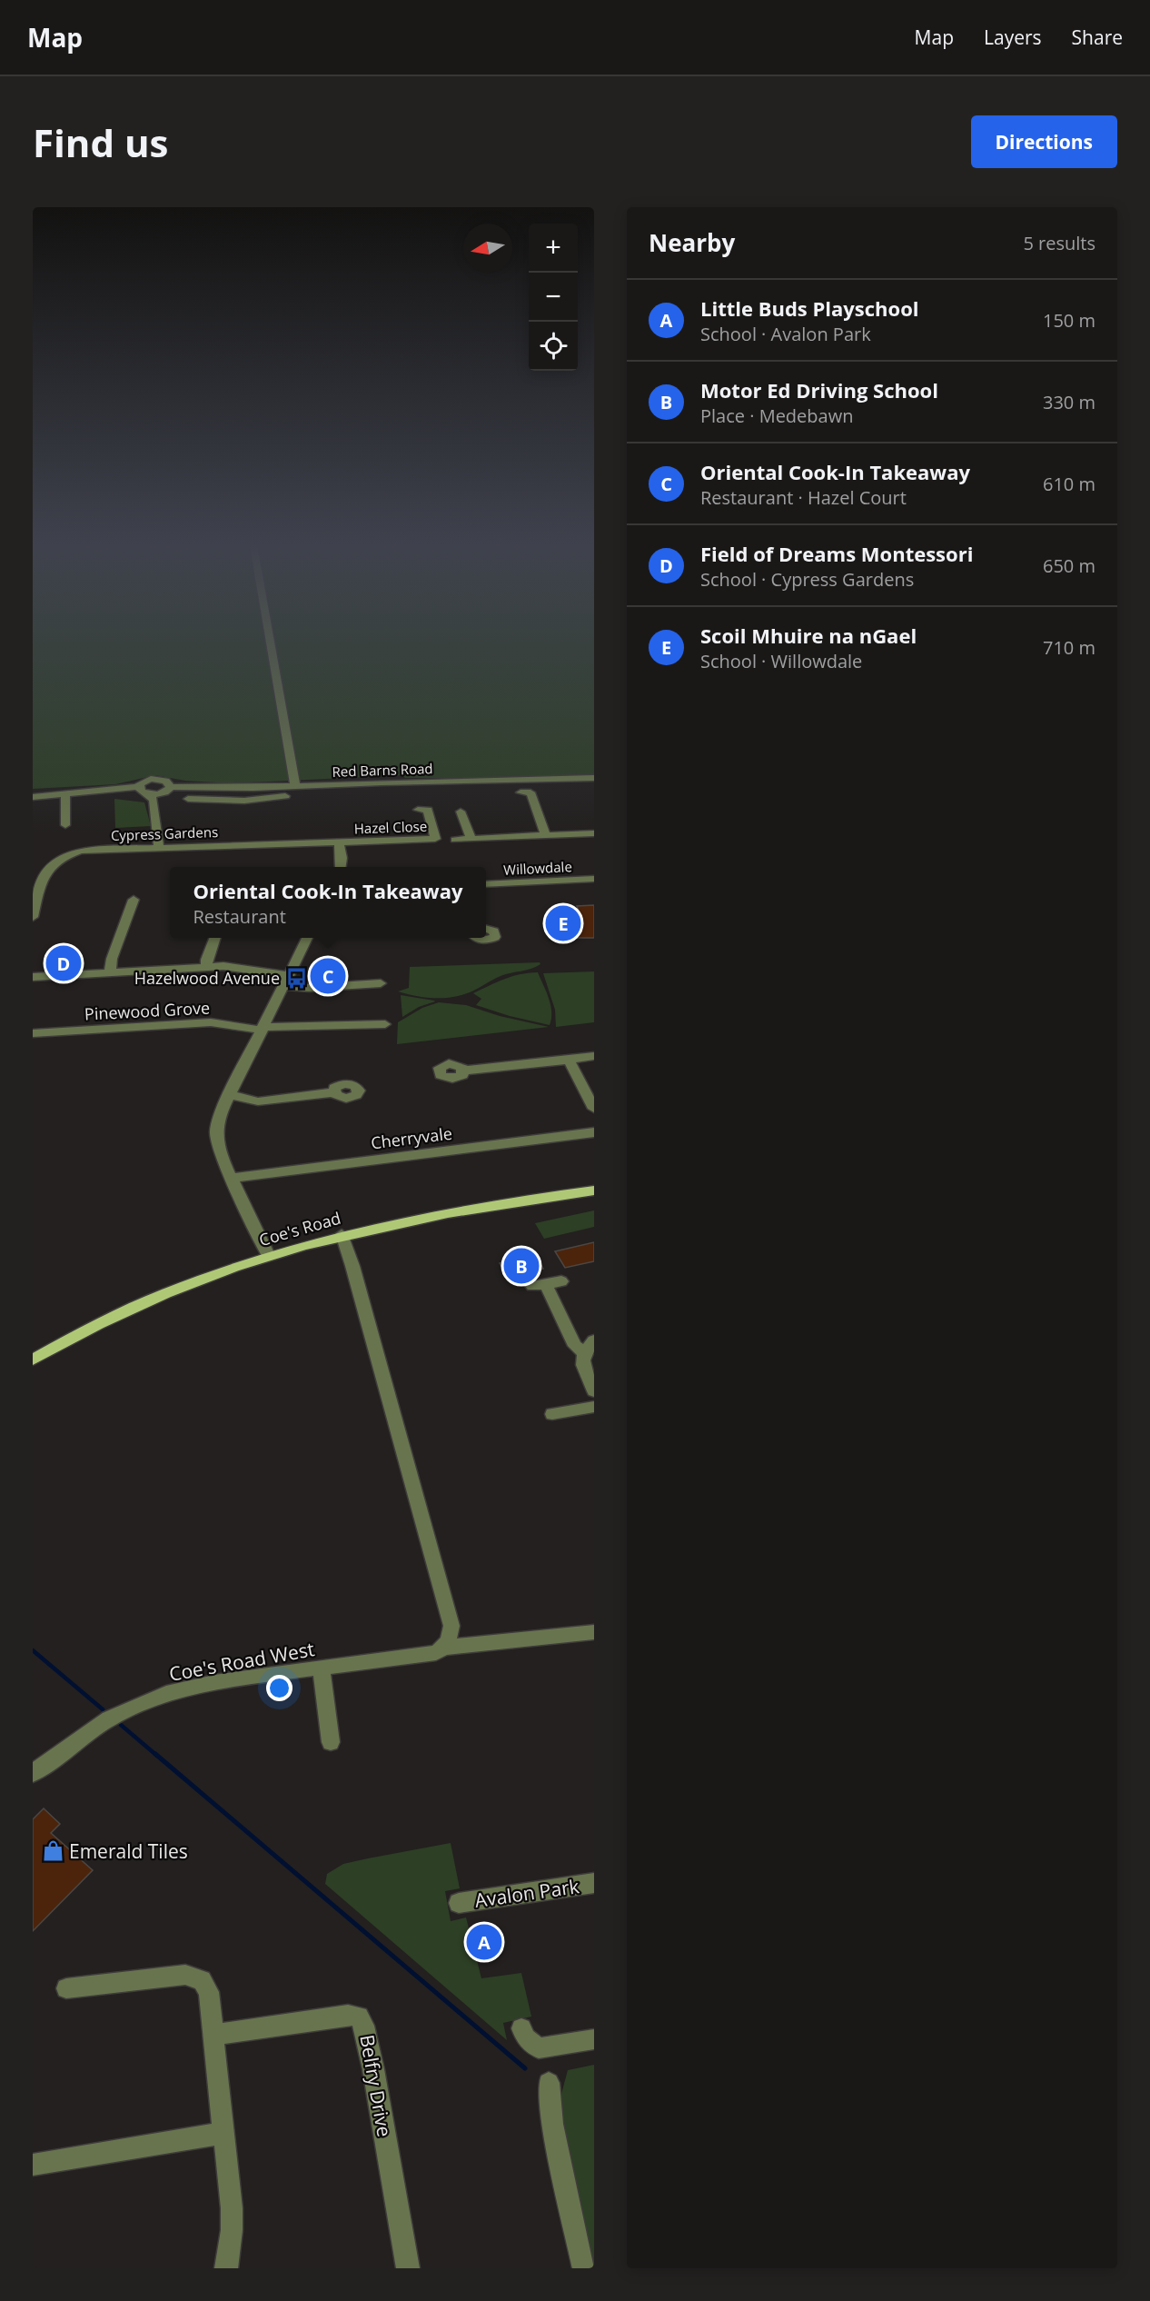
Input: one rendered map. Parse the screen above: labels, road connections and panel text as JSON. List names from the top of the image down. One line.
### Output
{"streets":{"main road":["Coe's Road"],"street":["Red Barns Road","Hazel Close","Cypress Gardens","Willowdale","Pinewood Grove","Cherryvale","Coe's Road West","Avalon Park","Belfry Drive"]},"crossings":[["Hazel Close","Cypress Gardens"]],"places":{"bus stop":["Hazelwood Avenue"],"shop":["Emerald Tiles"]},"north":"left","page":{"header":"Map","nav":["Map","Layers","Share"],"buttons":"Directions","title":"Find us","heading":["Nearby","5 results"],"map_buttons":["+","−"],"list":[{"mark":"A","name":"Little Buds Playschool","note":"School · Avalon Park","value":"150 m"},{"mark":"B","name":"Motor Ed Driving School","note":"Place · Medebawn","value":"330 m"},{"mark":"C","name":"Oriental Cook-In Takeaway","note":"Restaurant · Hazel Court","value":"610 m"},{"mark":"D","name":"Field of Dreams Montessori","note":"School · Cypress Gardens","value":"650 m"},{"mark":"E","name":"Scoil Mhuire na nGael","note":"School · Willowdale","value":"710 m"}],"popup":["Oriental Cook-In Takeaway","Restaurant"],"pins":["E","D","C","B","A"]}}
